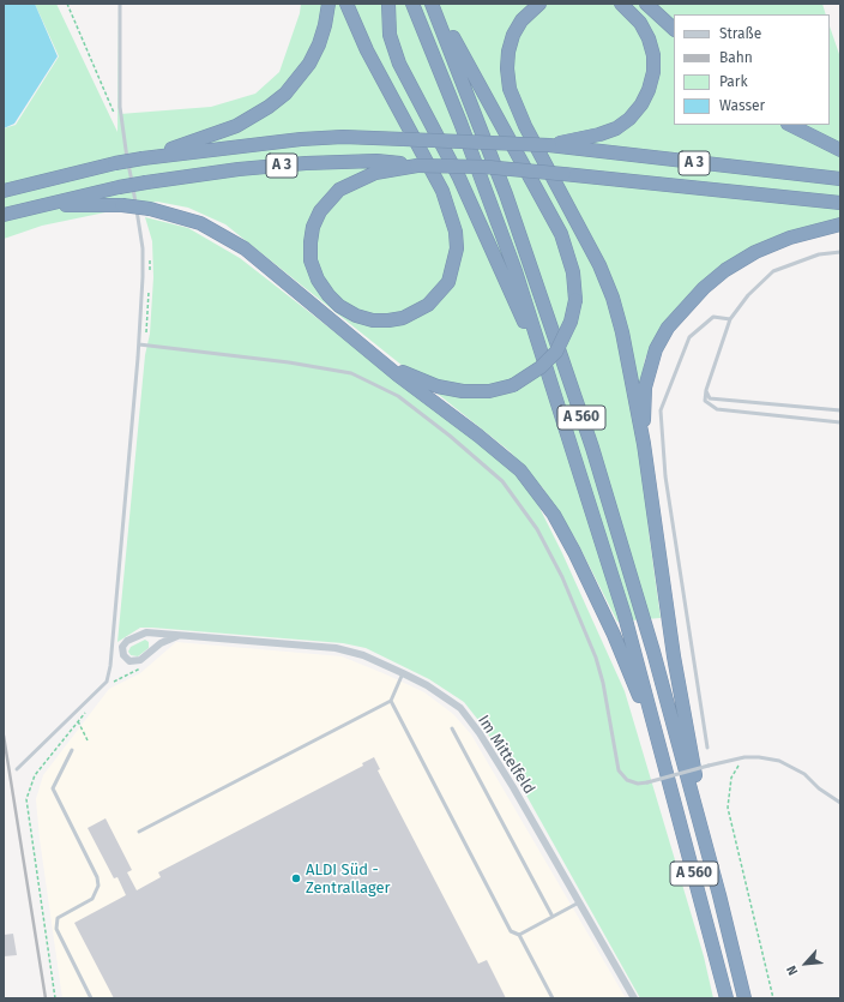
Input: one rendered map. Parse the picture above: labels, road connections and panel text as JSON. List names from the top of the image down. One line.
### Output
{"streets":{"highway":["A 3","A 560"],"street":["Im Mittelfeld"]},"places":["ALDI Süd - Zentrallager"],"legend":["Straße","Bahn","Park","Wasser"],"north":"bottom left"}
